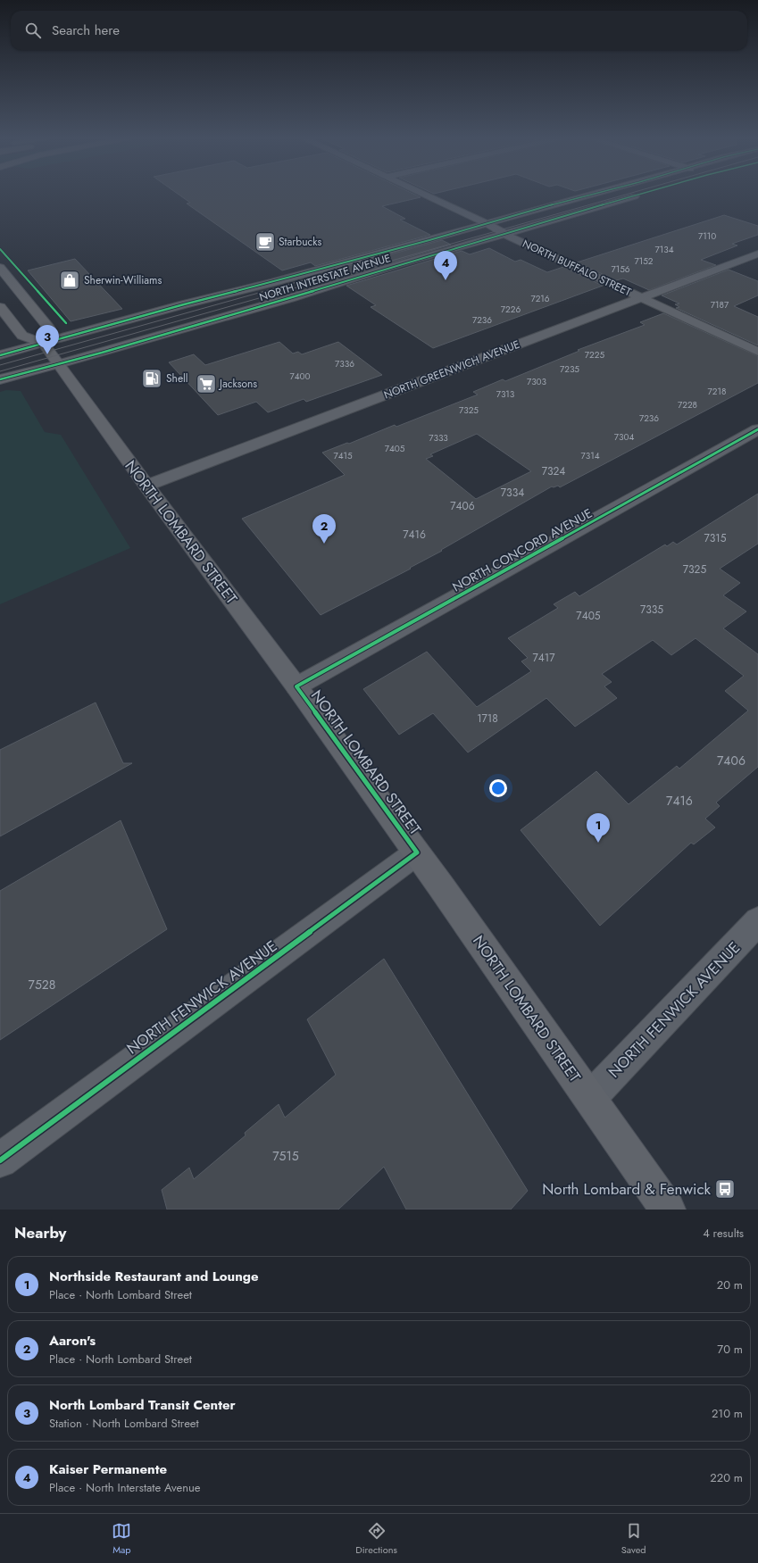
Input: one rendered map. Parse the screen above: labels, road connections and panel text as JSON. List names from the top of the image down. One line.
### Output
{"streets":{"main road":["NORTH INTERSTATE AVENUE","NORTH LOMBARD STREET"],"street":["NORTH BUFFALO STREET","NORTH GREENWICH AVENUE","NORTH CONCORD AVENUE","NORTH FENWICK AVENUE"]},"crossings":[["NORTH BUFFALO STREET","NORTH INTERSTATE AVENUE"],["NORTH BUFFALO STREET","NORTH GREENWICH AVENUE"],["NORTH INTERSTATE AVENUE","NORTH LOMBARD STREET"],["NORTH GREENWICH AVENUE","NORTH LOMBARD STREET"],["NORTH LOMBARD STREET","NORTH CONCORD AVENUE"],["NORTH LOMBARD STREET","NORTH FENWICK AVENUE"]],"places":{"cafe":["Starbucks"],"shop":["Sherwin-Williams"],"fuel station":["Shell"],"supermarket":["Jacksons"],"bus stop":["North Lombard & Fenwick"]},"house_numbers":["7110","7134","7152","7156","7216","7187","7226","7236","7225","7336","7235","7400","7303","7218","7313","7228","7325","7236","7304","7333","7405","7415","7314","7324","7334","7406","7416","7315","7325","7335","7405","7417","1718","7406","7416","7528","7515"],"page":{"search":"Search here","pins":["4","3","2","1"],"heading":["Nearby","4 results"],"list":[{"mark":"1","name":"Northside Restaurant and Lounge","note":"Place · North Lombard Street","value":"20 m"},{"mark":"2","name":"Aaron's","note":"Place · North Lombard Street","value":"70 m"},{"mark":"3","name":"North Lombard Transit Center","note":"Station · North Lombard Street","value":"210 m"},{"mark":"4","name":"Kaiser Permanente","note":"Place · North Interstate Avenue","value":"220 m"}],"nav":["Map","Directions","Saved"]}}
